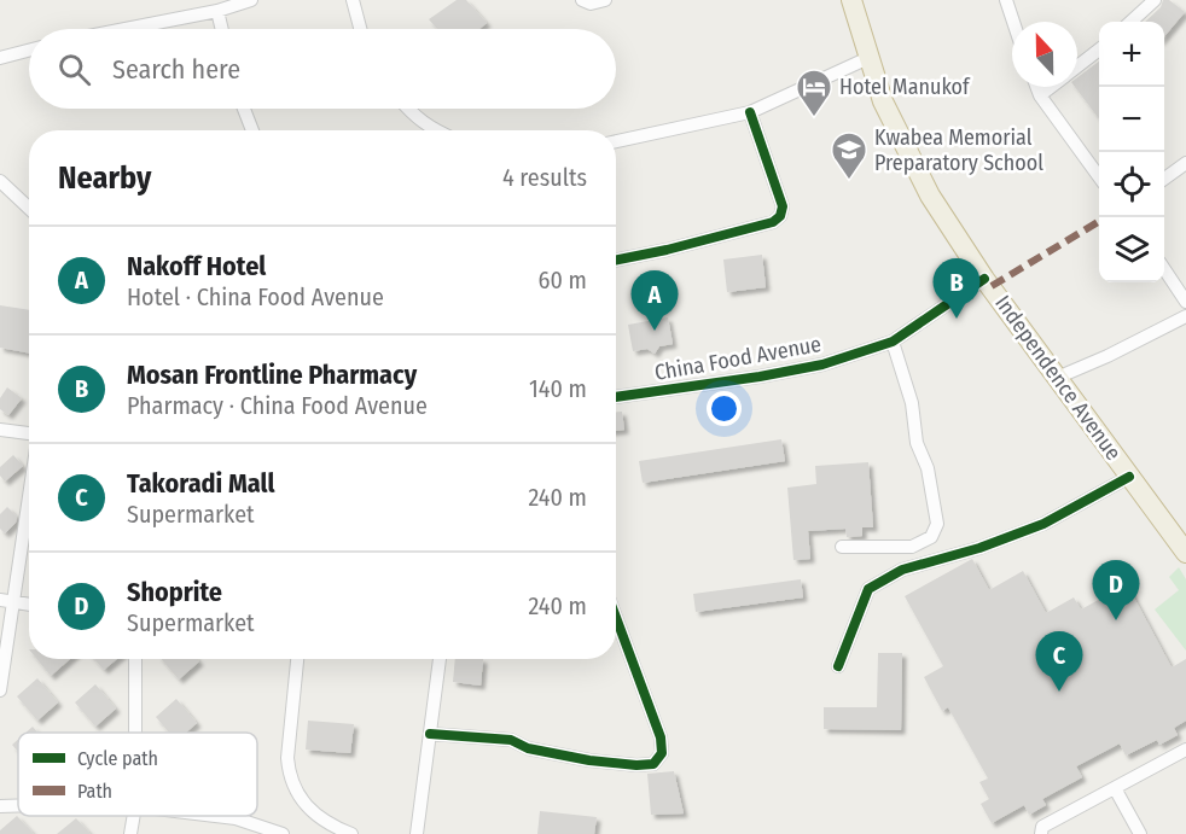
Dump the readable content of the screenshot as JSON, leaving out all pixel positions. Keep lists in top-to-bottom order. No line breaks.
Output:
{"streets":{"highway":["Independence Avenue"],"street":["China Food Avenue"]},"crossings":[["China Food Avenue","Independence Avenue"]],"places":{"hotel":["Hotel Manukof"],"school or university":["Kwabea Memorial Preparatory School"]},"legend":["Cycle path","Path"],"north":"top","page":{"map_buttons":["+","−"],"search":"Search here","heading":["Nearby","4 results"],"list":[{"mark":"A","name":"Nakoff Hotel","note":"Hotel · China Food Avenue","value":"60 m"},{"mark":"B","name":"Mosan Frontline Pharmacy","note":"Pharmacy · China Food Avenue","value":"140 m"},{"mark":"C","name":"Takoradi Mall","note":"Supermarket","value":"240 m"},{"mark":"D","name":"Shoprite","note":"Supermarket","value":"240 m"}],"pins":["B","A","D","C"]}}
